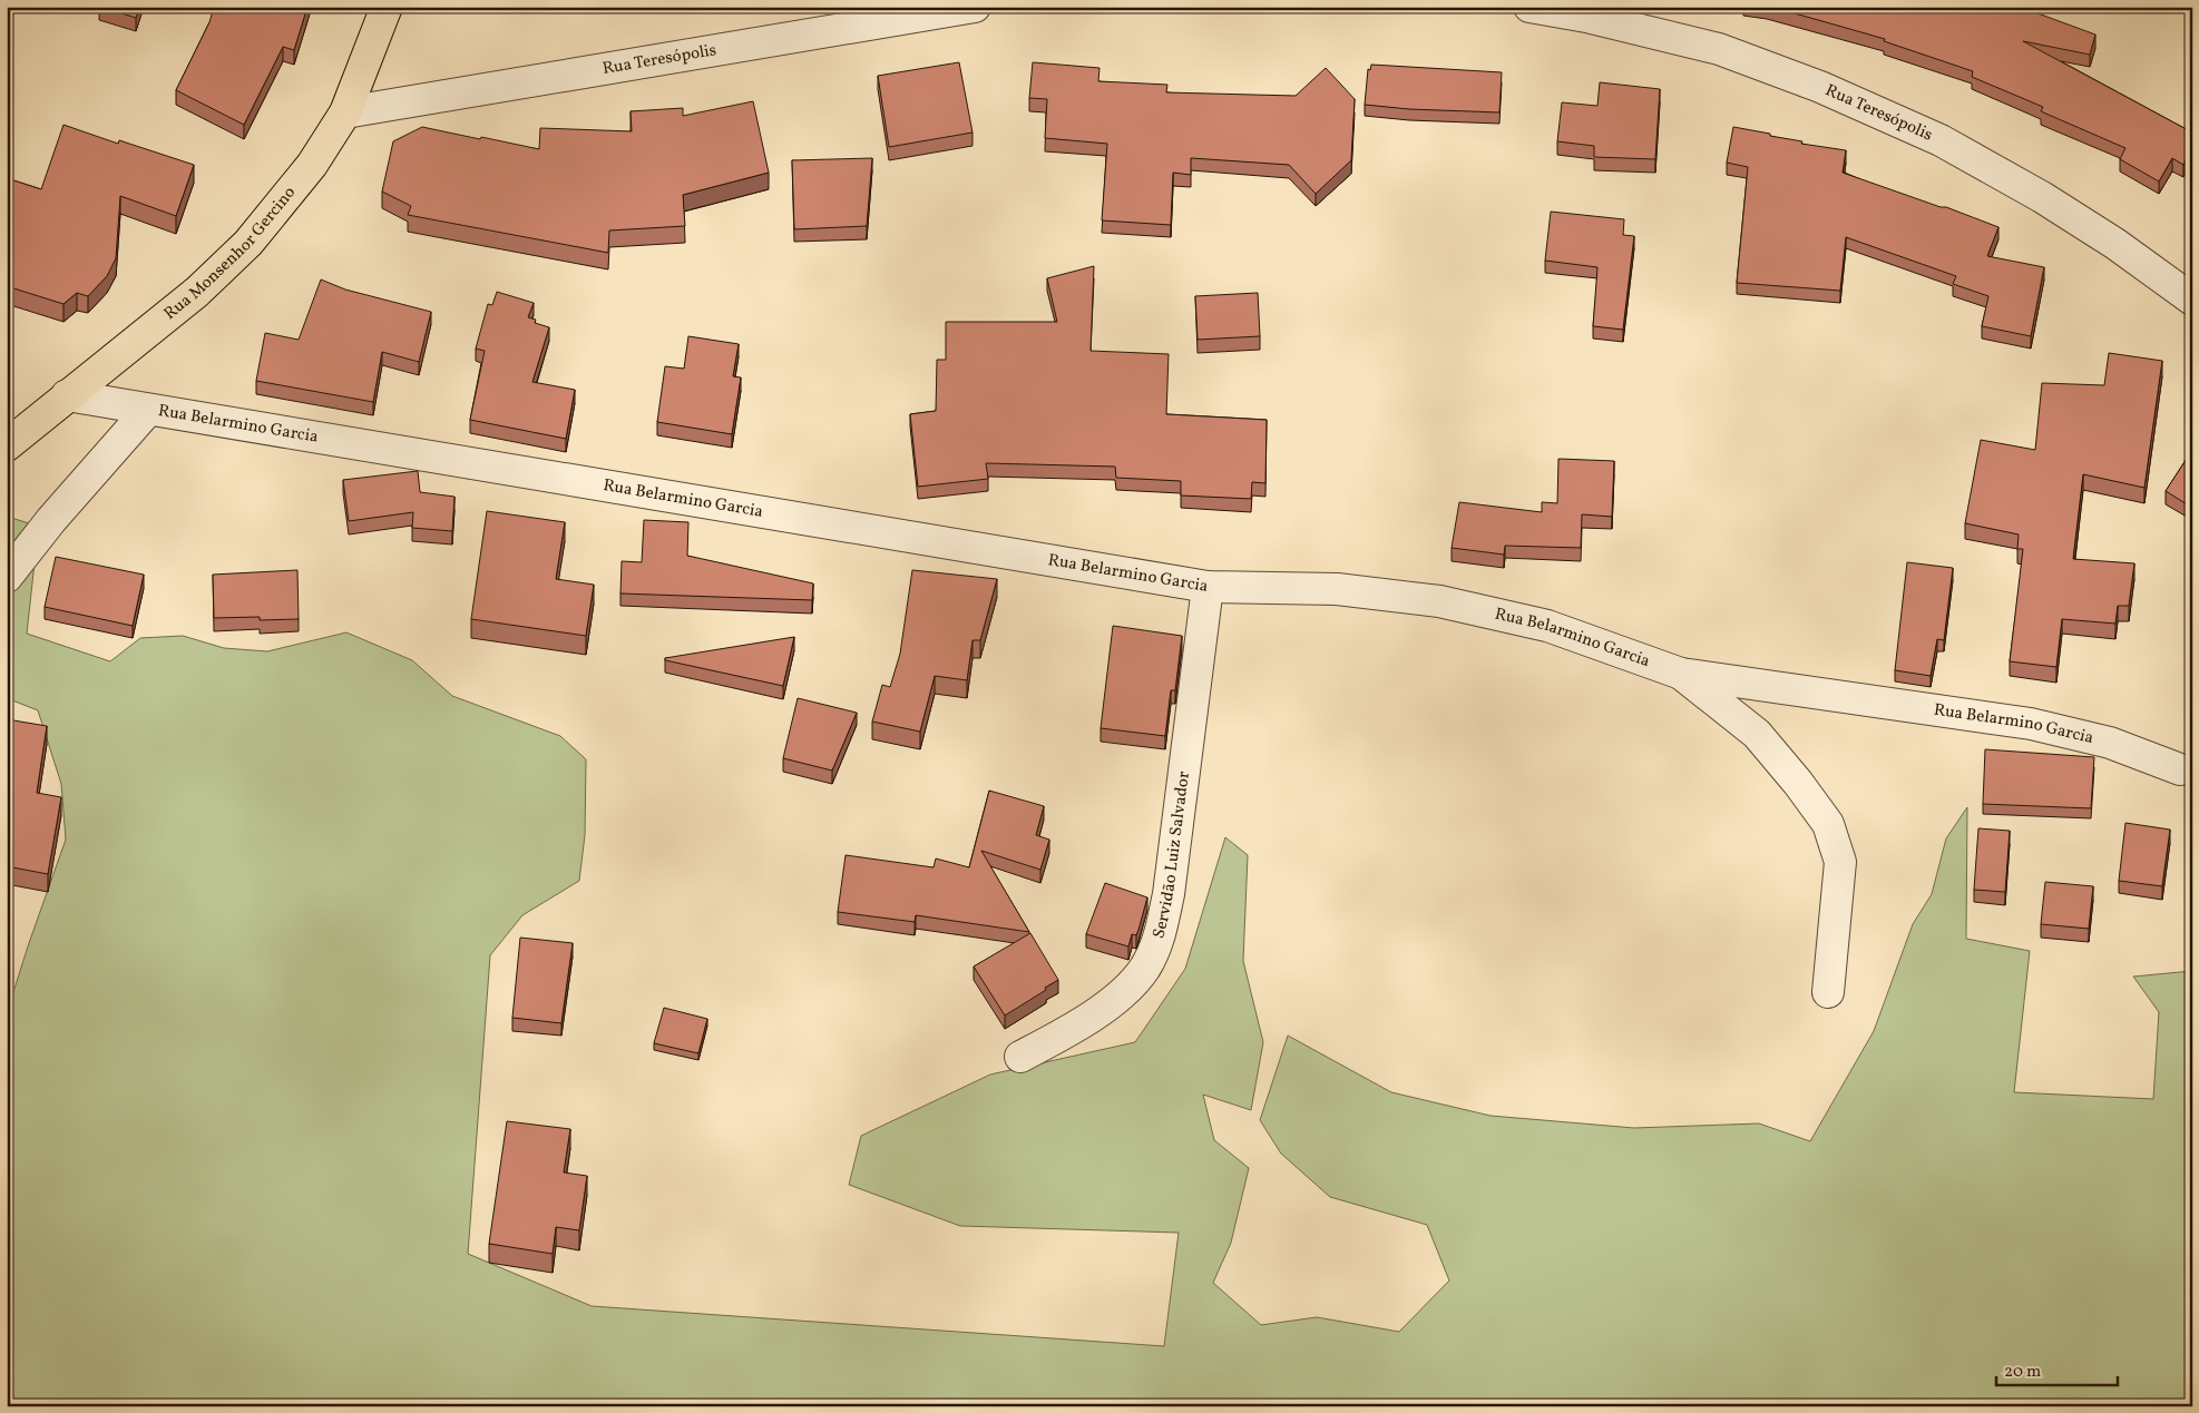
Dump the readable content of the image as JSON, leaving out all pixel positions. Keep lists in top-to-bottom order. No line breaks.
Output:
{"streets":{"main road":["Rua Monsenhor Gercino"],"street":["Rua Teresópolis","Rua Belarmino Garcia","Servidão Luiz Salvador"]},"crossings":[["Rua Teresópolis","Rua Monsenhor Gercino"],["Rua Monsenhor Gercino","Rua Belarmino Garcia"],["Rua Belarmino Garcia","Servidão Luiz Salvador"]],"scale_bar":"20 m"}
